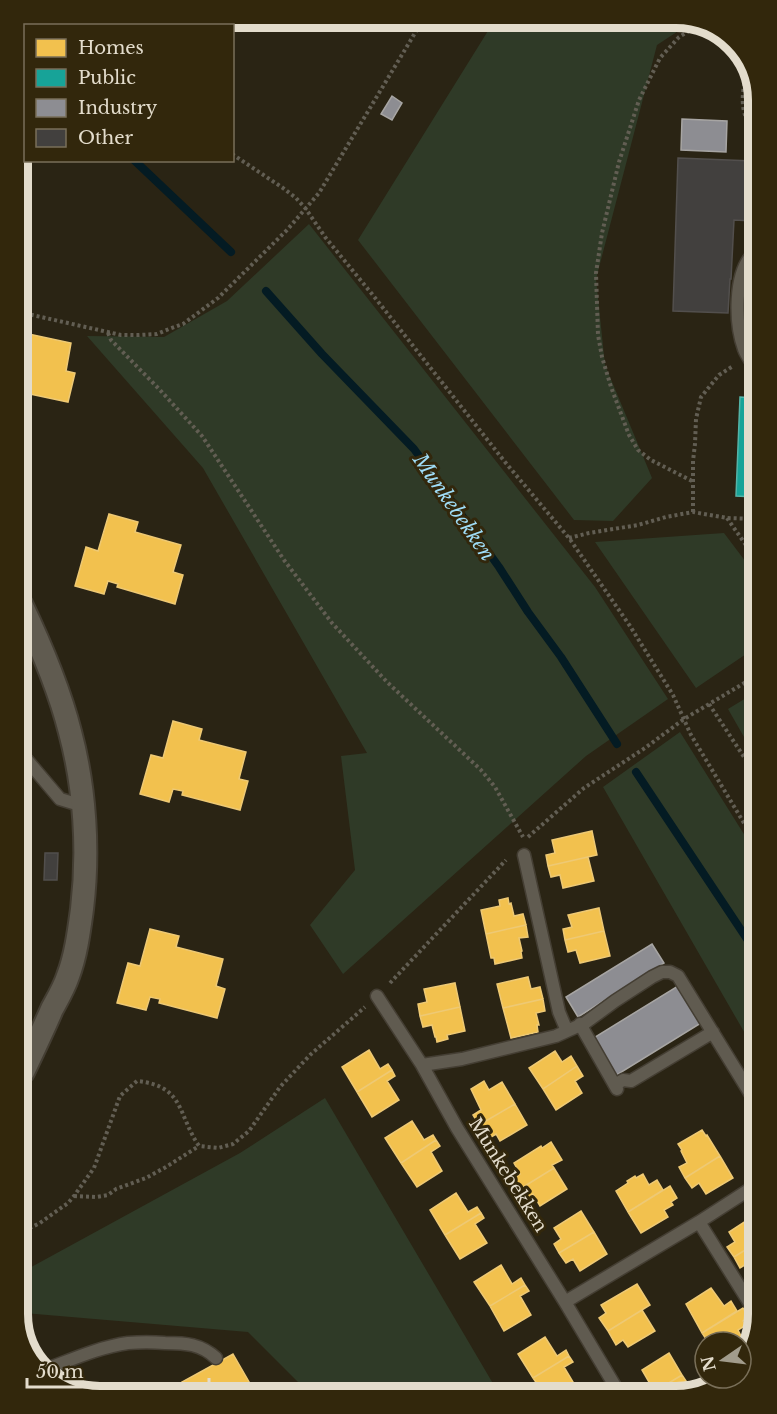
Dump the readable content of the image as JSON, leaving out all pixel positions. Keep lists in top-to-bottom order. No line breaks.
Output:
{"streets":{"lane":["Munkebekken"]},"water":["Munkebekken"],"legend":["Homes","Public","Industry","Other"],"scale_bar":"50 m","north":"left"}
